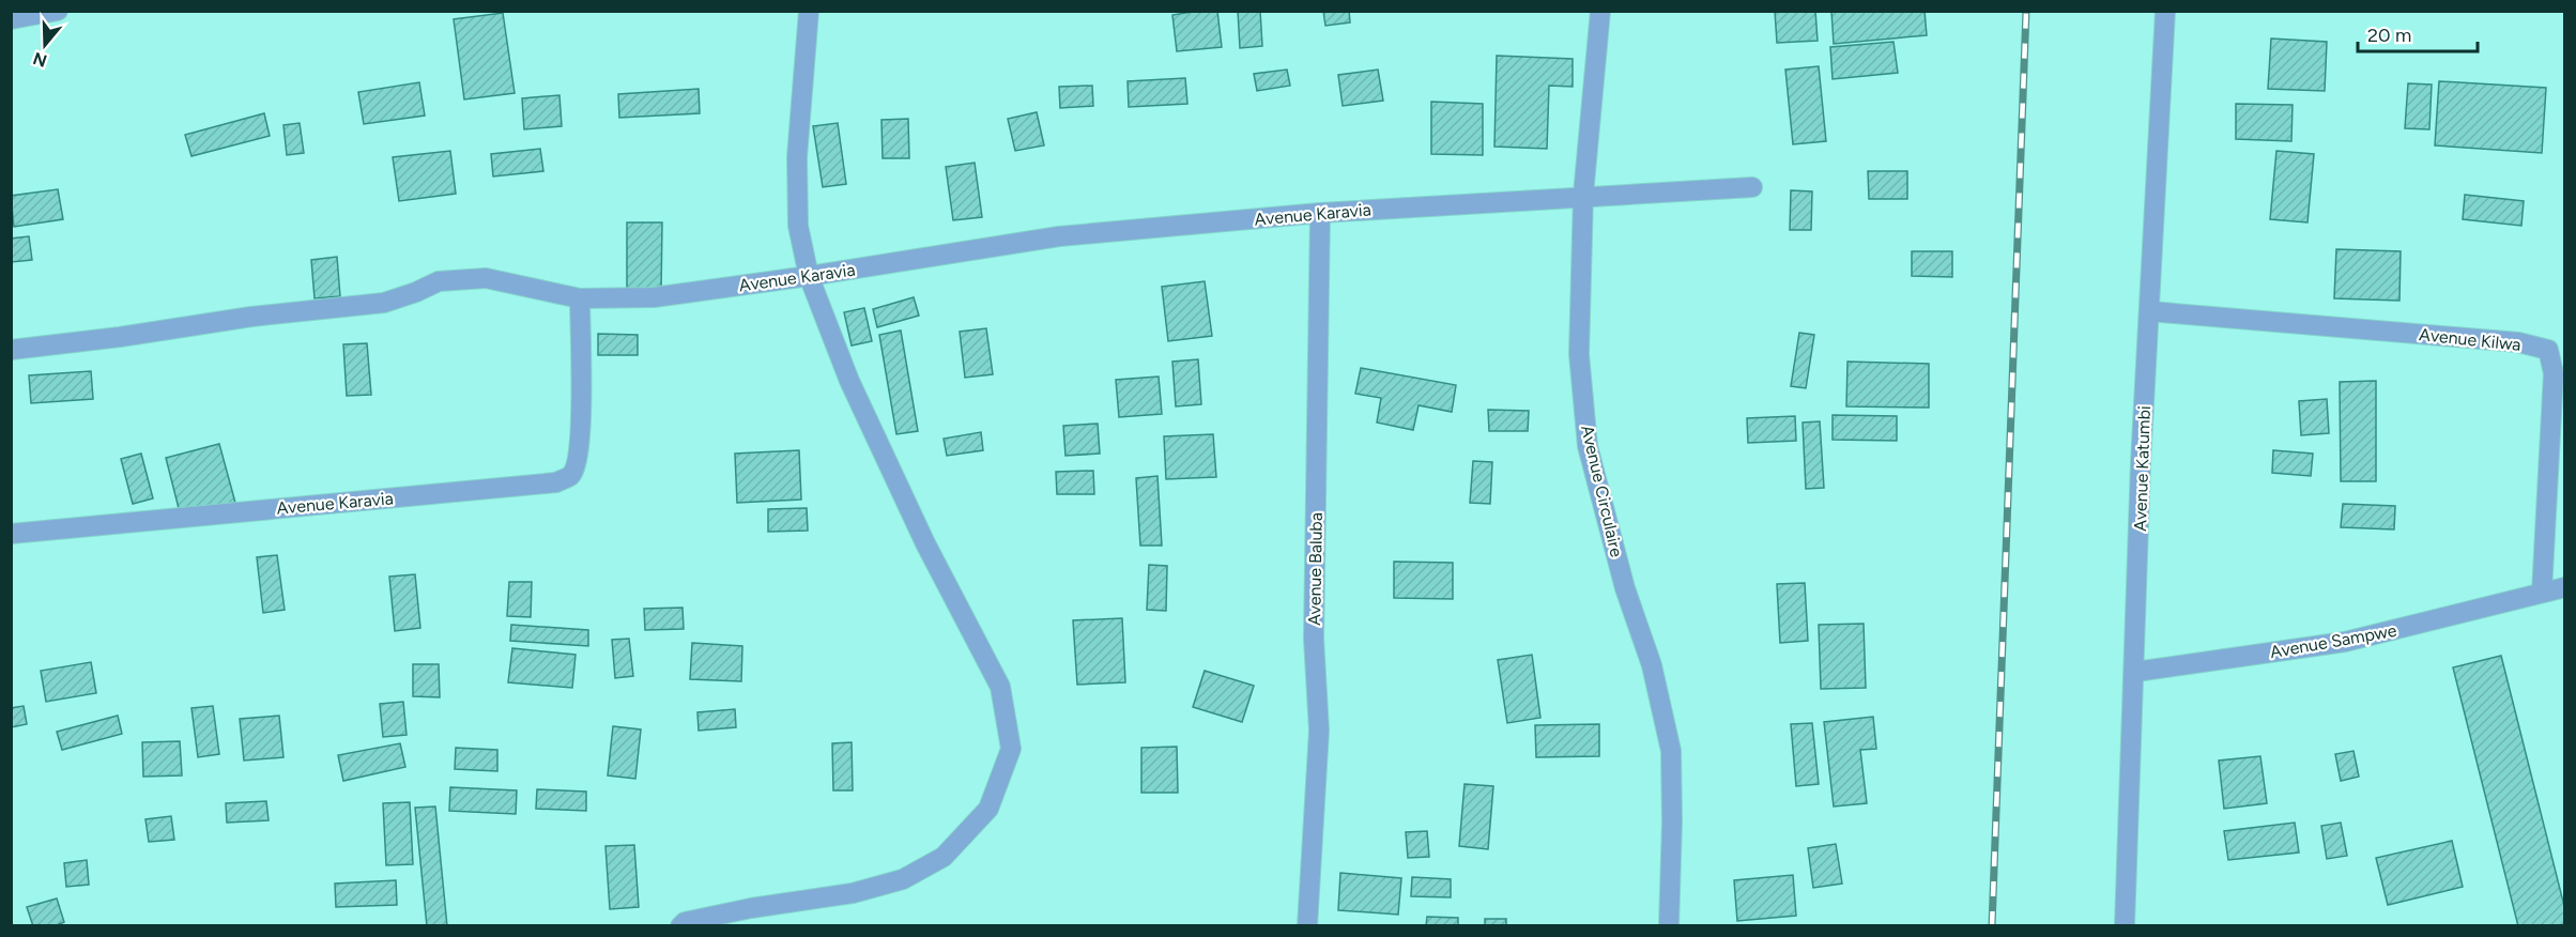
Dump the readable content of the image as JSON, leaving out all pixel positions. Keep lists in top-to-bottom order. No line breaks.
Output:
{"streets":{"street":["Avenue Karavia","Avenue Kilwa","Avenue Katumbi","Avenue Circulaire","Avenue Baluba","Avenue Sampwe"]},"crossings":[["Avenue Karavia","Avenue Circulaire"],["Avenue Karavia","Avenue Baluba"],["Avenue Kilwa","Avenue Katumbi"],["Avenue Kilwa","Avenue Sampwe"],["Avenue Katumbi","Avenue Sampwe"]],"scale_bar":"20 m","north":"bottom"}
